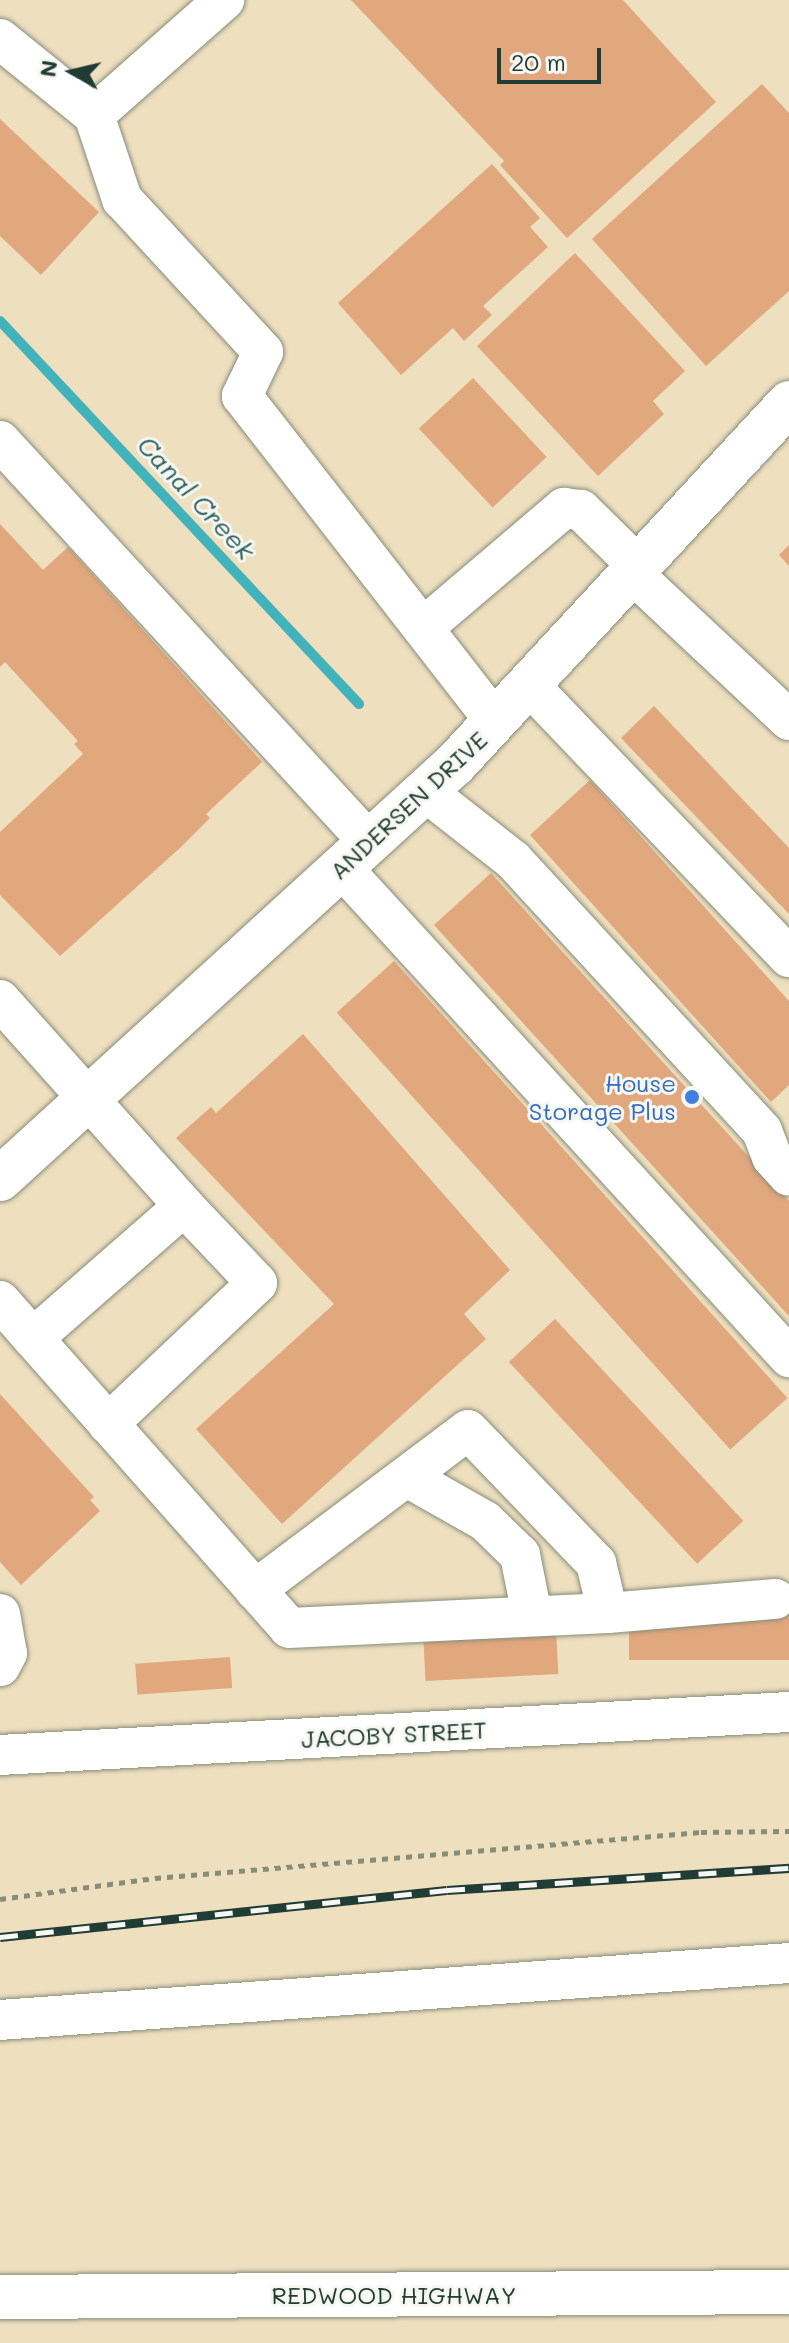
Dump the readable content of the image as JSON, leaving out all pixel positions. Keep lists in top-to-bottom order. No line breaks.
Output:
{"streets":{"main road":["ANDERSEN DRIVE","REDWOOD HIGHWAY"],"street":["JACOBY STREET"]},"water":["Canal Creek"],"places":["House Storage Plus"],"scale_bar":"20 m","north":"left"}
